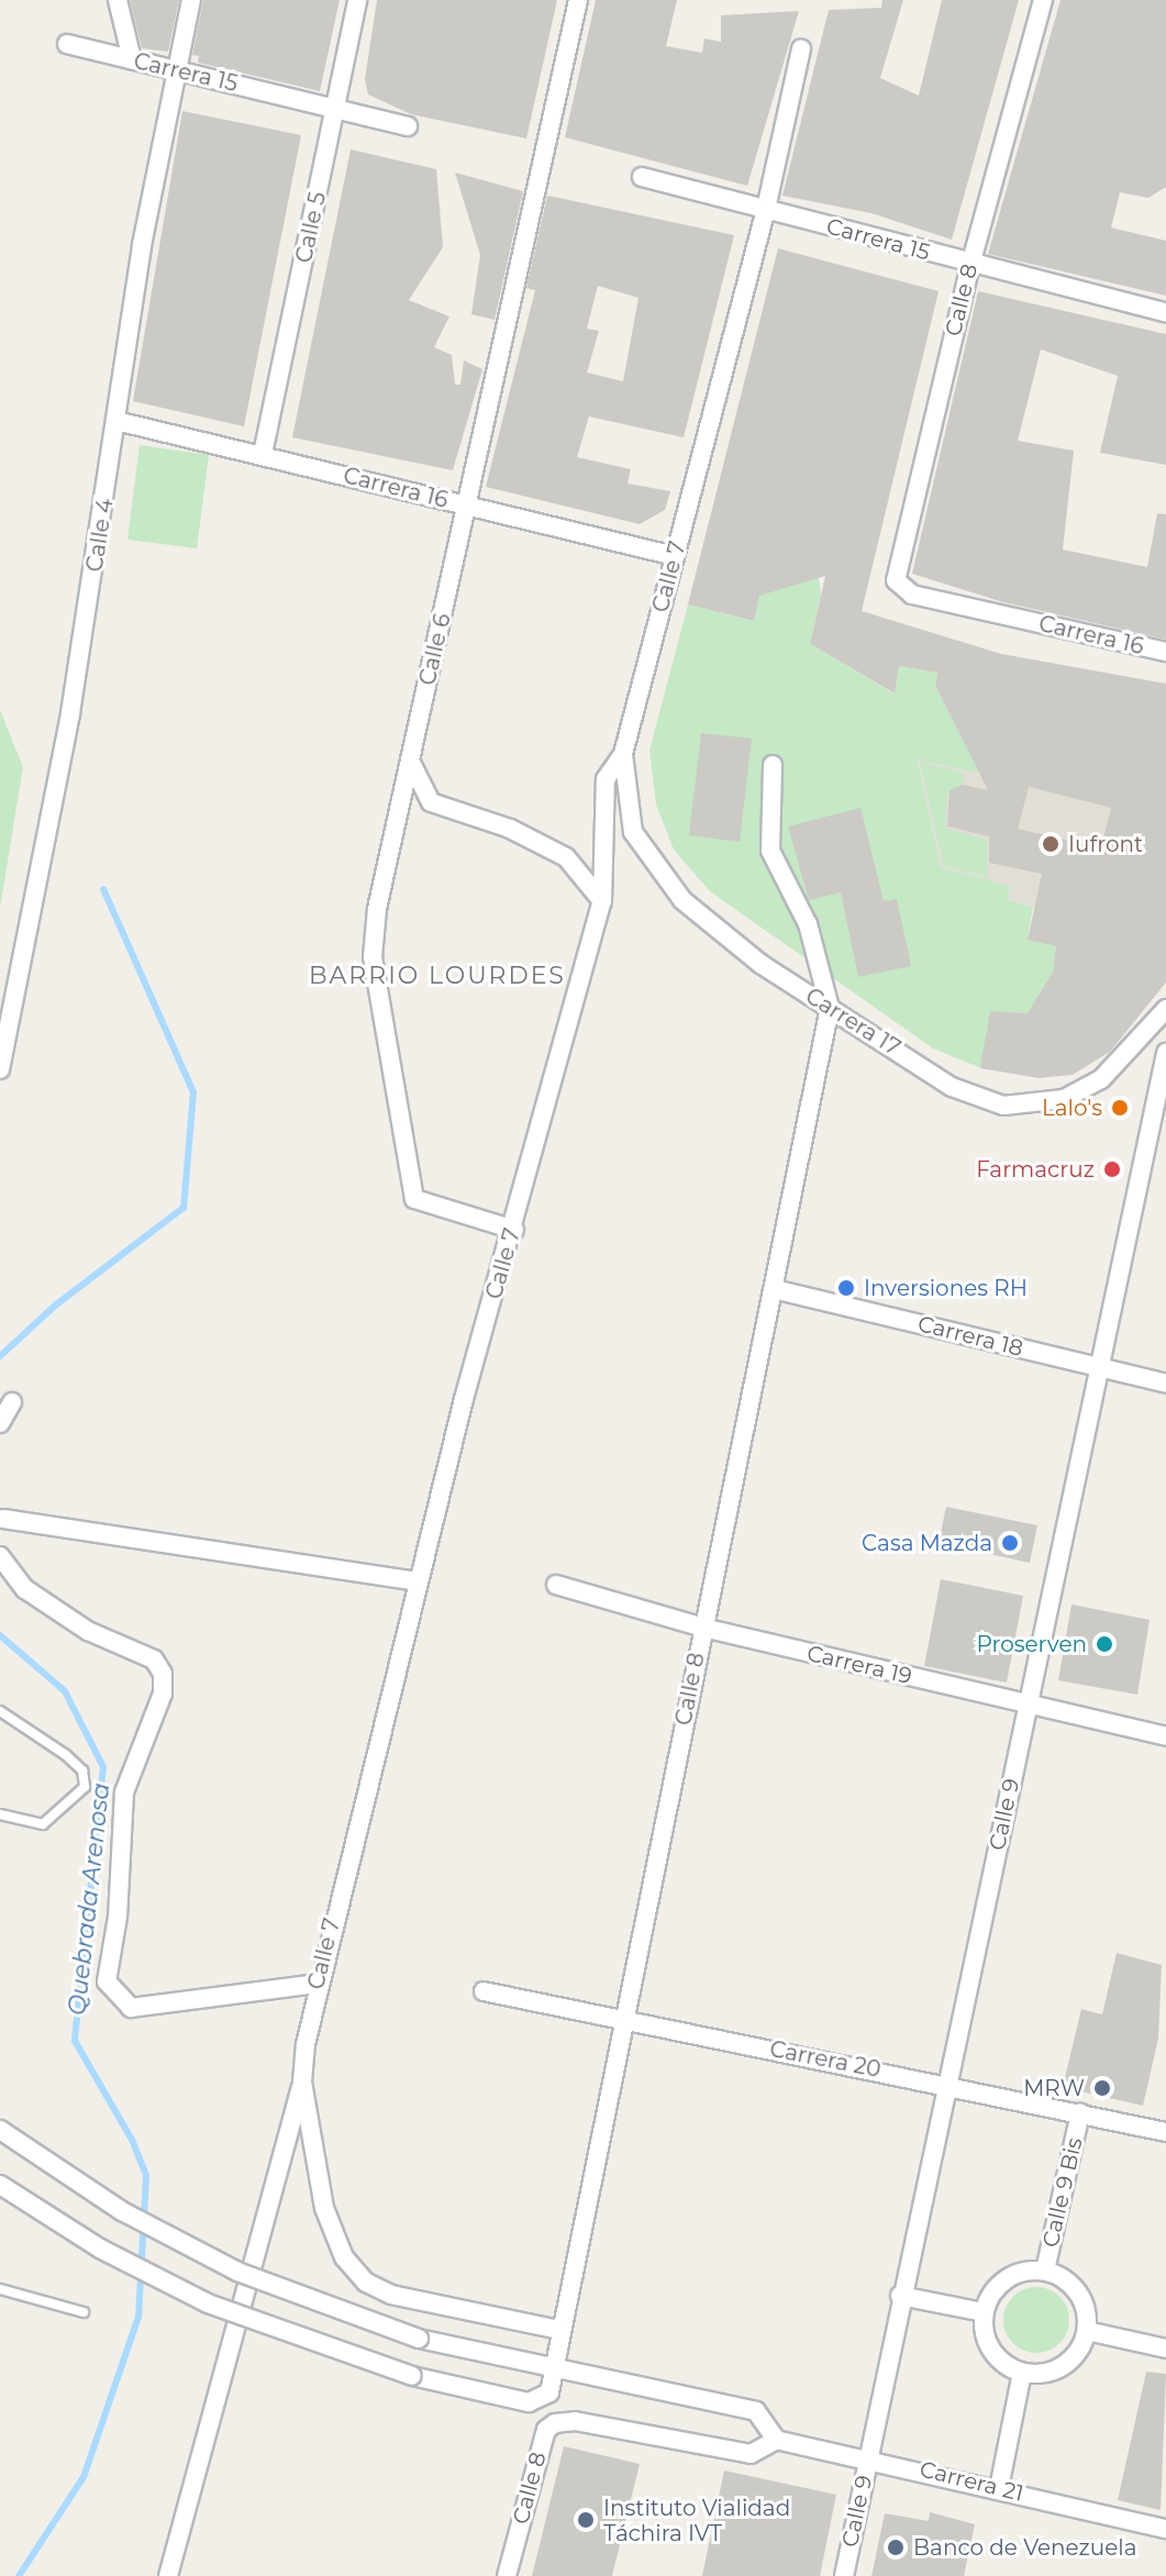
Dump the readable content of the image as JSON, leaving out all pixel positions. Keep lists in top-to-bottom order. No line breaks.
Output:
{"streets":{"street":["Carrera 15","Calle 5","Calle 8","Carrera 16","Calle 4","Calle 7","Calle 6","Carrera 17","Carrera 18","Carrera 19","Calle 9","Carrera 20","Calle 9 Bis","Carrera 21"]},"crossings":[["Carrera 15","Calle 5"],["Carrera 15","Calle 8"],["Carrera 15","Calle 4"],["Carrera 15","Calle 7"],["Calle 5","Carrera 16"],["Calle 8","Carrera 16"],["Calle 8","Calle 7"],["Calle 8","Carrera 17"],["Calle 8","Carrera 18"],["Calle 8","Carrera 19"],["Calle 8","Carrera 20"],["Calle 8","Carrera 21"],["Carrera 16","Calle 4"],["Carrera 16","Calle 7"],["Carrera 16","Calle 6"],["Calle 7","Calle 6"],["Calle 7","Carrera 17"],["Carrera 18","Calle 9"],["Carrera 19","Calle 9"],["Calle 9","Carrera 20"],["Calle 9","Carrera 21"],["Carrera 20","Calle 9 Bis"]],"districts":["BARRIO LOURDES"],"water":["Quebrada Arenosa"],"places":["Iufront","Lalo's","Farmacruz","Inversiones RH","Casa Mazda","Proserven","MRW","Instituto Vialidad Táchira IVT","Banco de Venezuela"]}
